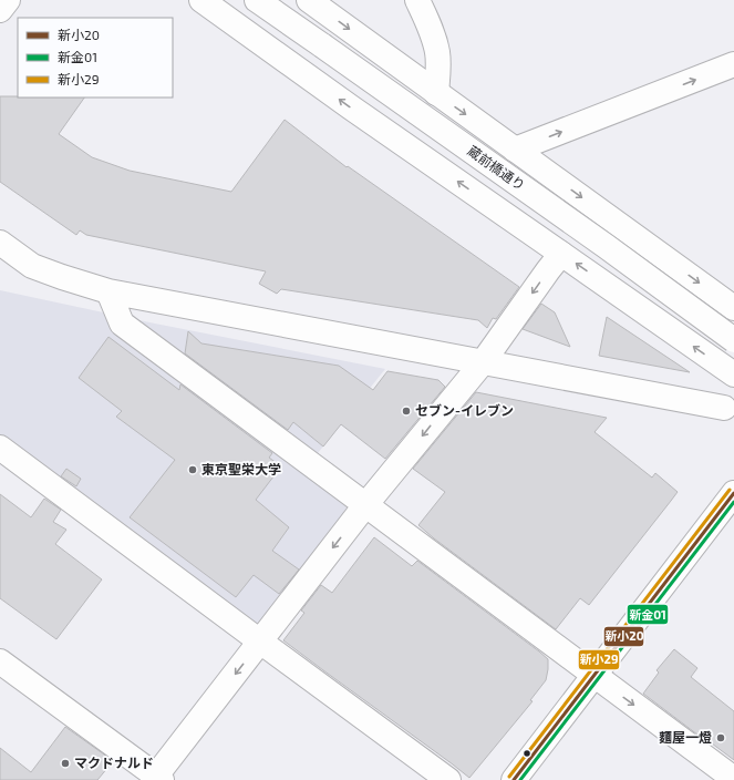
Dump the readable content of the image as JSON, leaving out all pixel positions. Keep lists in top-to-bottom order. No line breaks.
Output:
{"streets":{"street":["蔵前橋通り"]},"places":["セブン-イレブン","東京聖栄大学","麵屋一燈","マクドナルド"],"lines":["transit line 新小29","transit line 新小20","transit line 新金01"],"legend":["新小20","新金01","新小29"]}
